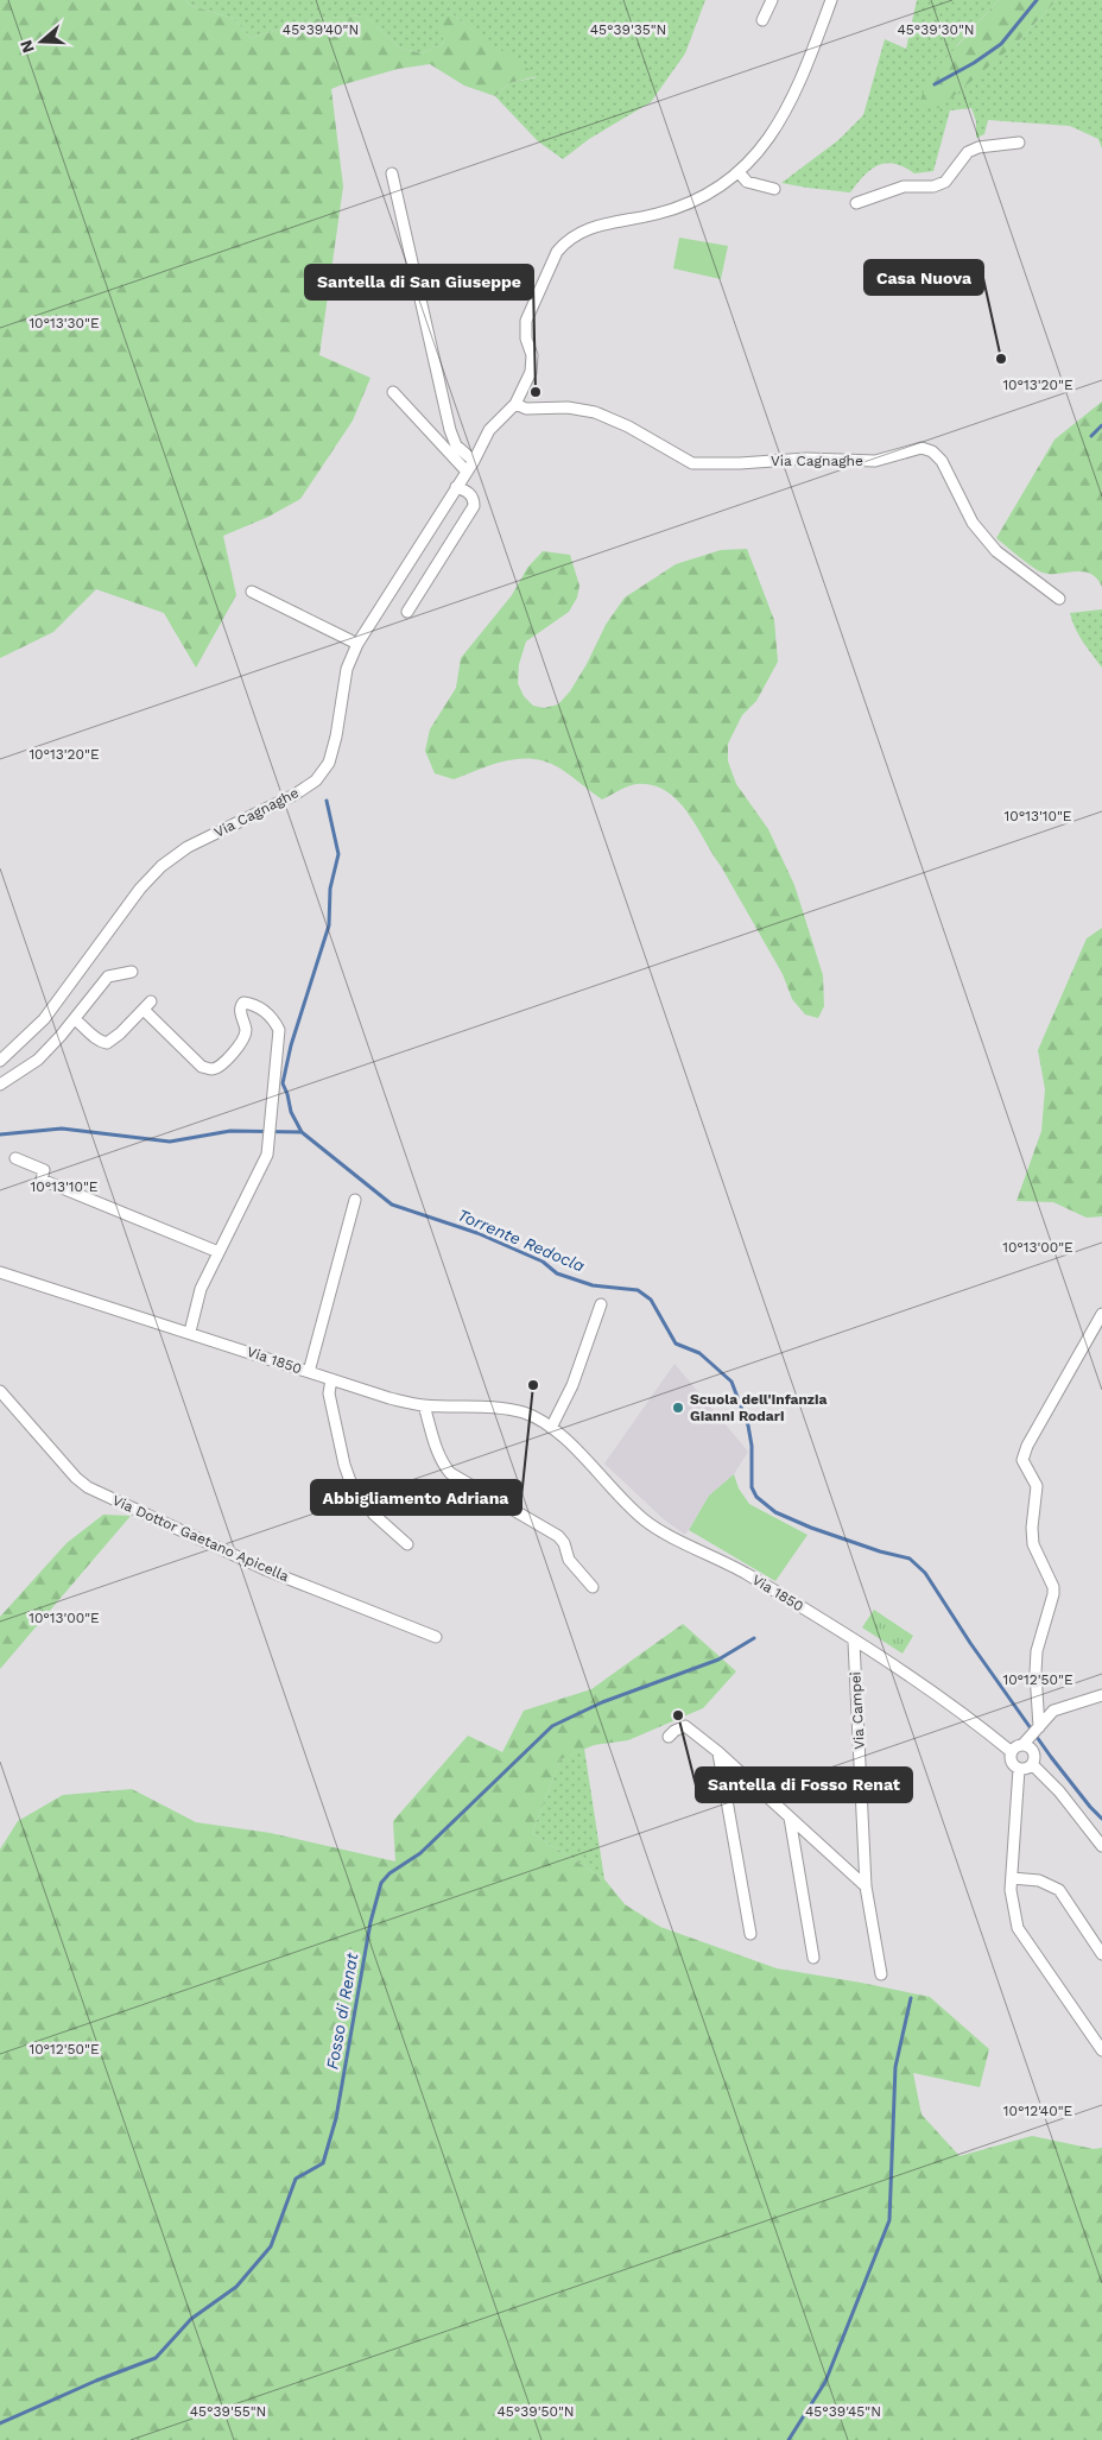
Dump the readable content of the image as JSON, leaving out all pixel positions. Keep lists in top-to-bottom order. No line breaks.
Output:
{"streets":{"street":["Via Cagnaghe","Via 1850","Via Dottor Gaetano Apicella","Via Campei"]},"crossings":[["Via 1850","Via Campei"]],"water":["Torrente Redocla","Fosso di Renat"],"places":["Casa Nuova","Santella di San Giuseppe","Abbigliamento Adriana","Scuola dell'Infanzia Gianni Rodari","Santella di Fosso Renat"],"north":"left","coordinates":["45°39'40\"N","45°39'30\"N","45°39'35\"N","10°13'30\"E","10°13'20\"E","10°13'10\"E","10°13'00\"E","10°12'50\"E","10°12'40\"E","45°39'55\"N","45°39'50\"N","45°39'45\"N"]}
